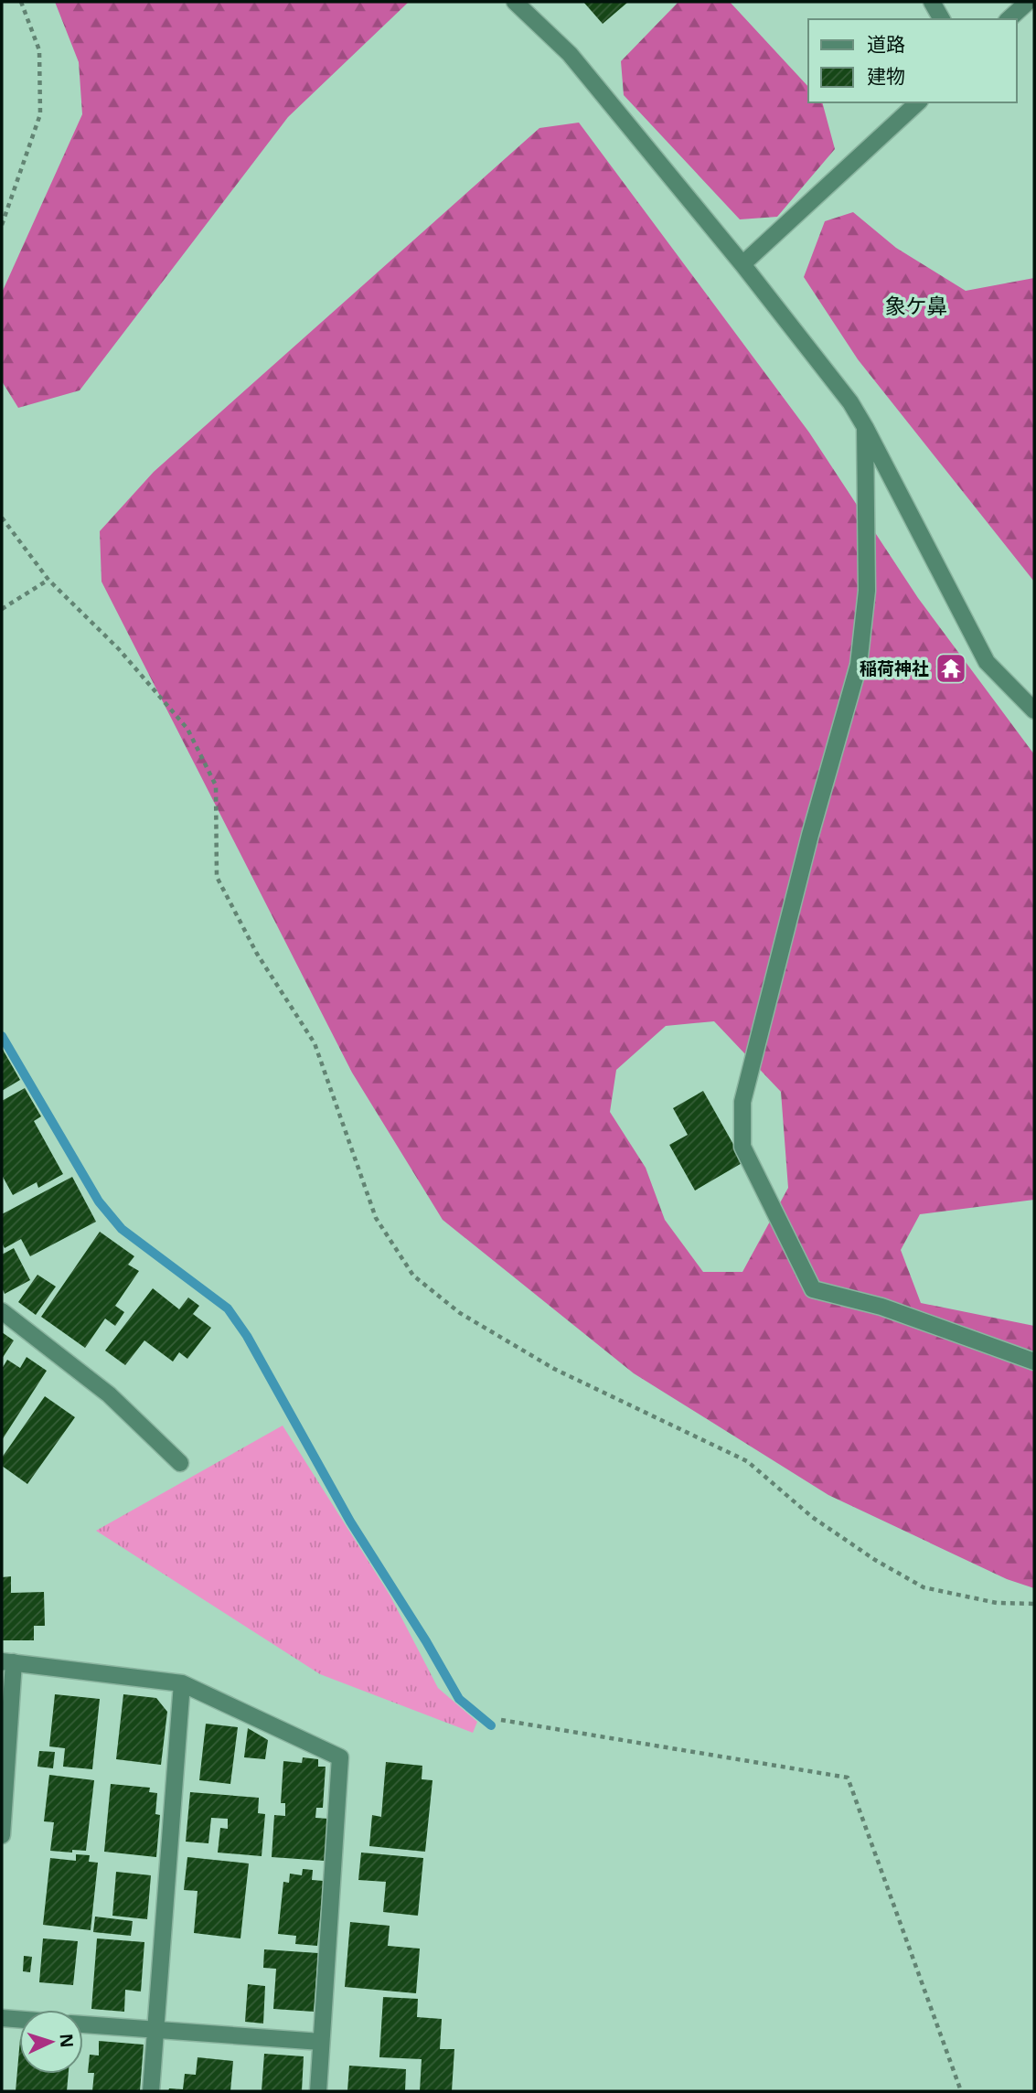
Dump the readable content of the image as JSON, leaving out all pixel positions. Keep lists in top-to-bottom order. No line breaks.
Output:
{"districts":["象ケ鼻"],"places":{"temple":["稲荷神社"]},"legend":["道路","建物"],"north":"right"}
